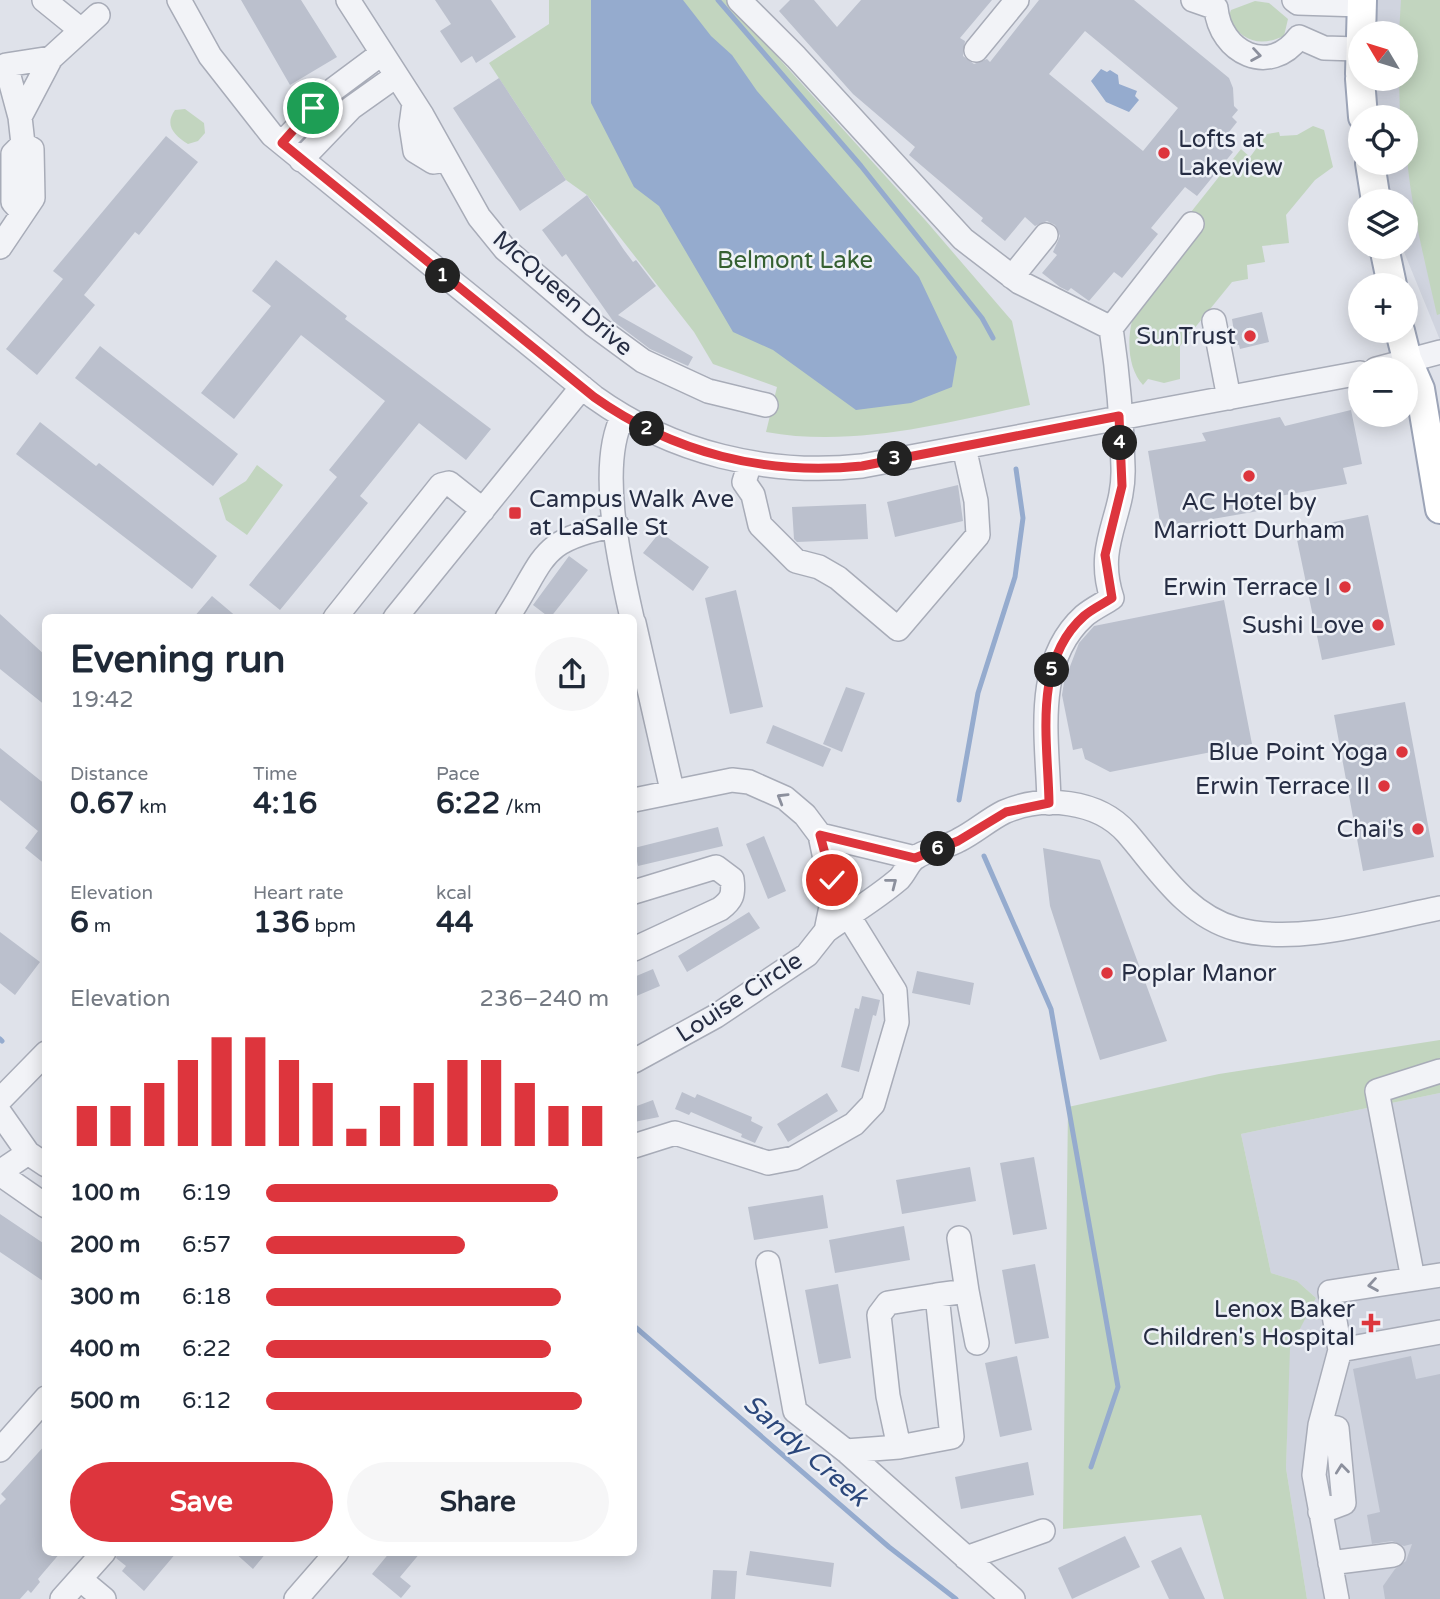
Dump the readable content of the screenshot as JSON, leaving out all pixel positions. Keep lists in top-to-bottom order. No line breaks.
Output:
{"streets":{"street":["McQueen Drive","Louise Circle"]},"water":["Sandy Creek"],"parks":["Belmont Lake"],"places":{"other":["Lofts at Lakeview","SunTrust","AC Hotel by Marriott Durham","Erwin Terrace I","Sushi Love","Blue Point Yoga","Erwin Terrace II","Chai's","Poplar Manor"],"transit":["Campus Walk Ave at LaSalle St"],"health":["Lenox Baker Children's Hospital"]},"north":"top left","page":{"map_buttons":["+","−"],"pins":["1","2","4","3","5","6"],"heading":["Evening run","19:42"],"stats":[["Distance","0.67 km"],["Time","4:16"],["Pace","6:22 /km"],["Elevation","6 m"],["Heart rate","136 bpm"],["kcal","44"]],"chart":["Elevation","236–240 m"],"list":[{"name":"100 m","note":"6:19"},{"name":"200 m","note":"6:57"},{"name":"300 m","note":"6:18"},{"name":"400 m","note":"6:22"},{"name":"500 m","note":"6:12"}],"buttons":["Save","Share"]}}
